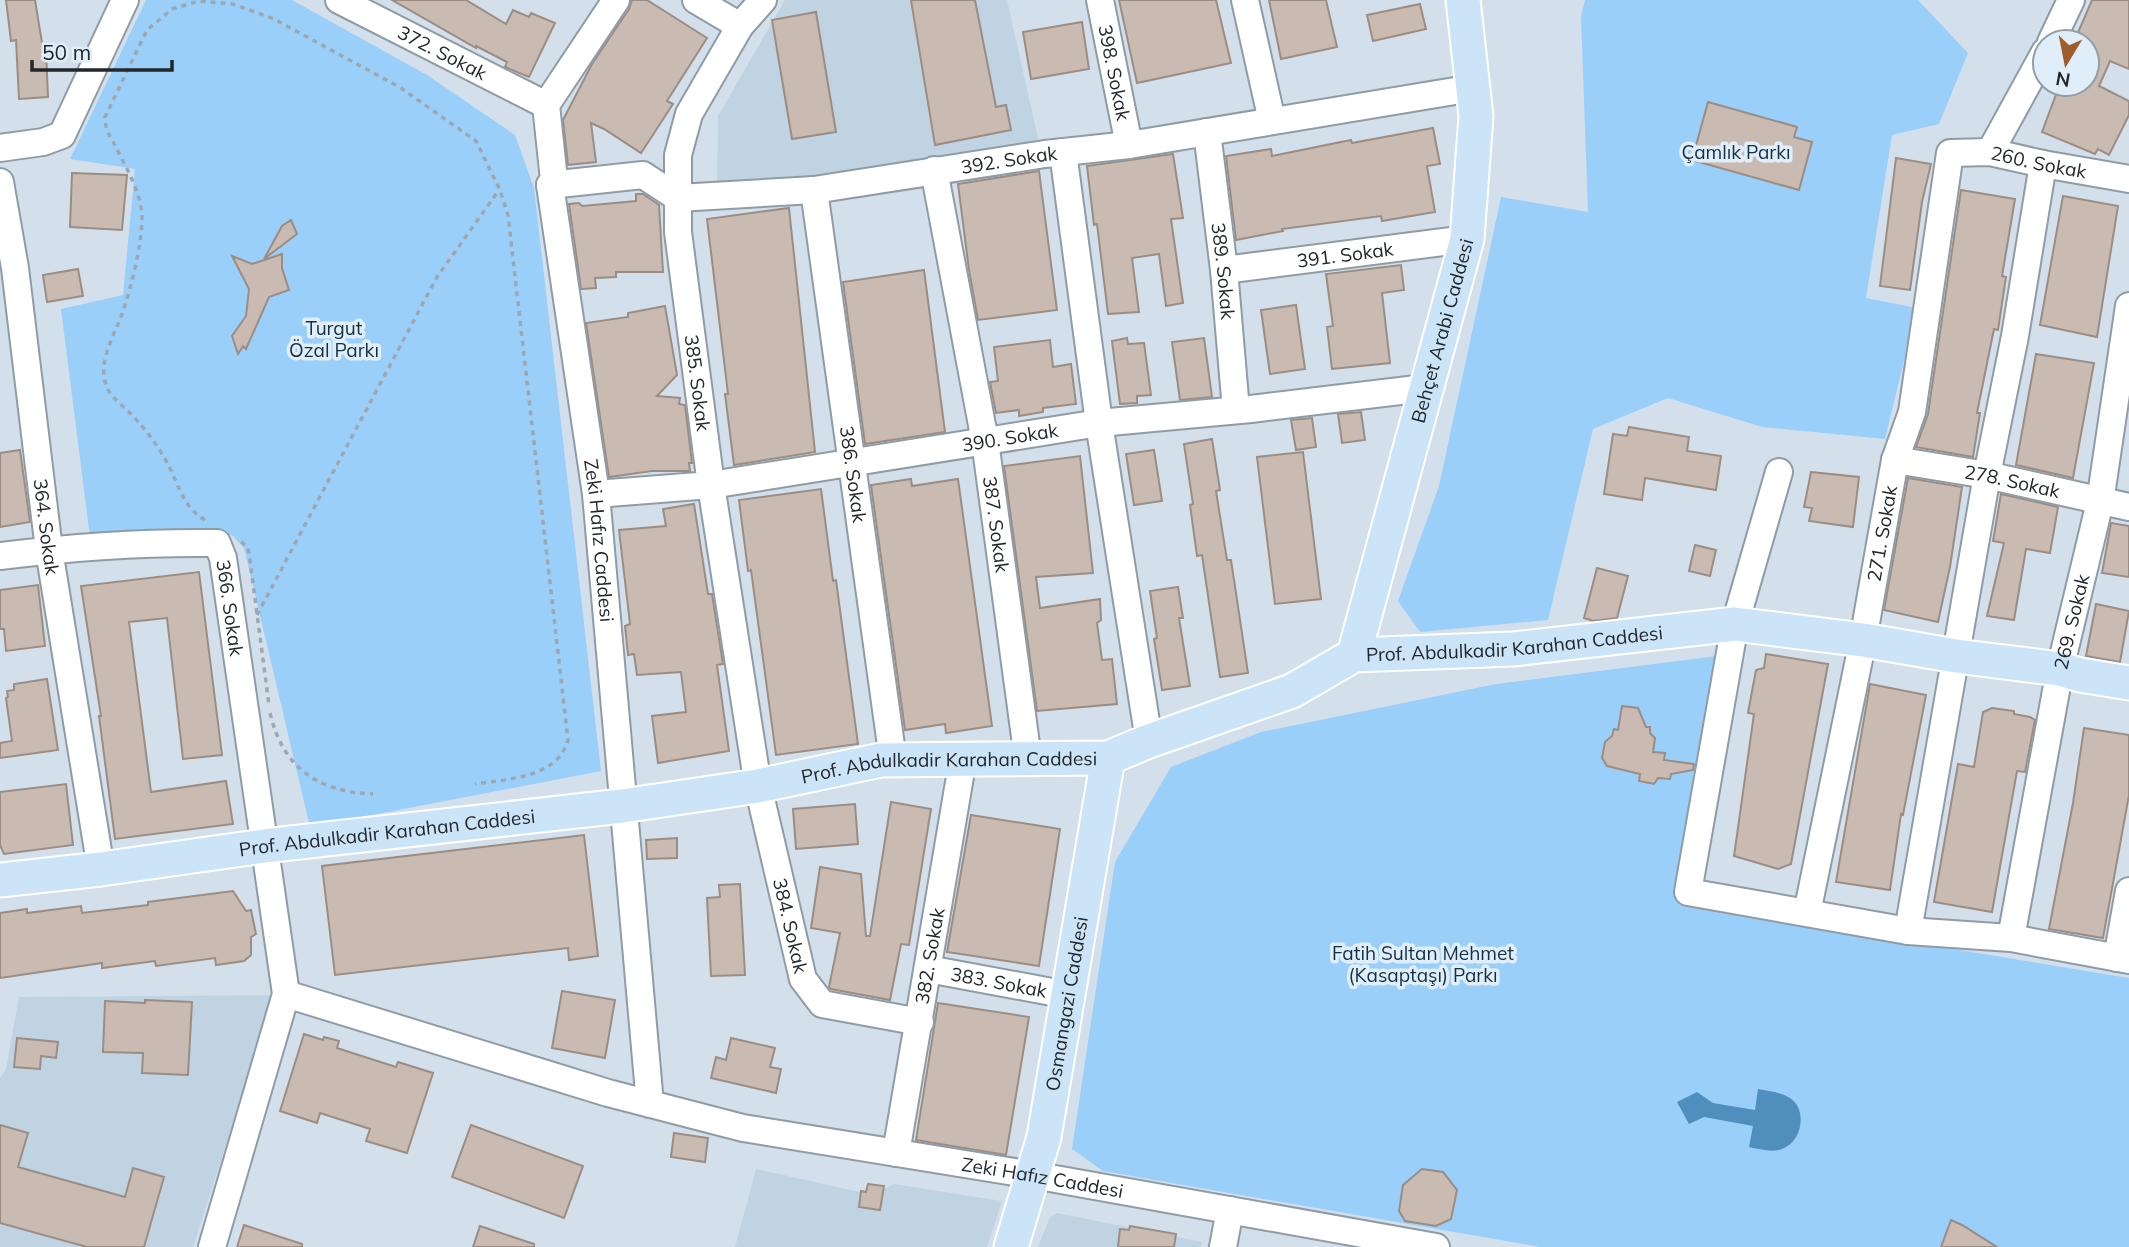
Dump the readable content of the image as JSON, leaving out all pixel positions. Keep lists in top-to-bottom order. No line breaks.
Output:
{"streets":{"main road":["Behçet Arabi Caddesi","Prof. Abdulkadir Karahan Caddesi","Osmangazi Caddesi"],"street":["372. Sokak","398. Sokak","392. Sokak","260. Sokak","391. Sokak","389. Sokak","385. Sokak","390. Sokak","386. Sokak","278. Sokak","364. Sokak","387. Sokak","271. Sokak","Zeki Hafız Caddesi","366. Sokak","269. Sokak","384. Sokak","382. Sokak","383. Sokak"]},"crossings":[["372. Sokak","Zeki Hafız Caddesi"],["398. Sokak","392. Sokak"],["392. Sokak","389. Sokak"],["392. Sokak","Behçet Arabi Caddesi"],["392. Sokak","385. Sokak"],["392. Sokak","386. Sokak"],["392. Sokak","387. Sokak"],["260. Sokak","271. Sokak"],["391. Sokak","389. Sokak"],["391. Sokak","Behçet Arabi Caddesi"],["389. Sokak","390. Sokak"],["Behçet Arabi Caddesi","390. Sokak"],["Behçet Arabi Caddesi","Prof. Abdulkadir Karahan Caddesi"],["385. Sokak","390. Sokak"],["385. Sokak","Prof. Abdulkadir Karahan Caddesi"],["385. Sokak","384. Sokak"],["390. Sokak","386. Sokak"],["390. Sokak","387. Sokak"],["390. Sokak","Zeki Hafız Caddesi"],["386. Sokak","Prof. Abdulkadir Karahan Caddesi"],["278. Sokak","271. Sokak"],["278. Sokak","269. Sokak"],["364. Sokak","366. Sokak"],["364. Sokak","Prof. Abdulkadir Karahan Caddesi"],["387. Sokak","Prof. Abdulkadir Karahan Caddesi"],["271. Sokak","Prof. Abdulkadir Karahan Caddesi"],["Zeki Hafız Caddesi","366. Sokak"],["Zeki Hafız Caddesi","Prof. Abdulkadir Karahan Caddesi"],["Zeki Hafız Caddesi","382. Sokak"],["Zeki Hafız Caddesi","Osmangazi Caddesi"],["366. Sokak","Prof. Abdulkadir Karahan Caddesi"],["269. Sokak","Prof. Abdulkadir Karahan Caddesi"],["Prof. Abdulkadir Karahan Caddesi","384. Sokak"],["Prof. Abdulkadir Karahan Caddesi","382. Sokak"],["Prof. Abdulkadir Karahan Caddesi","Osmangazi Caddesi"],["384. Sokak","382. Sokak"],["382. Sokak","383. Sokak"],["383. Sokak","Osmangazi Caddesi"]],"parks":["Çamlık Parkı","Turgut Özal Parkı","Fatih Sultan Mehmet (Kasaptaşı) Parkı"],"scale_bar":"50 m","north":"bottom"}
